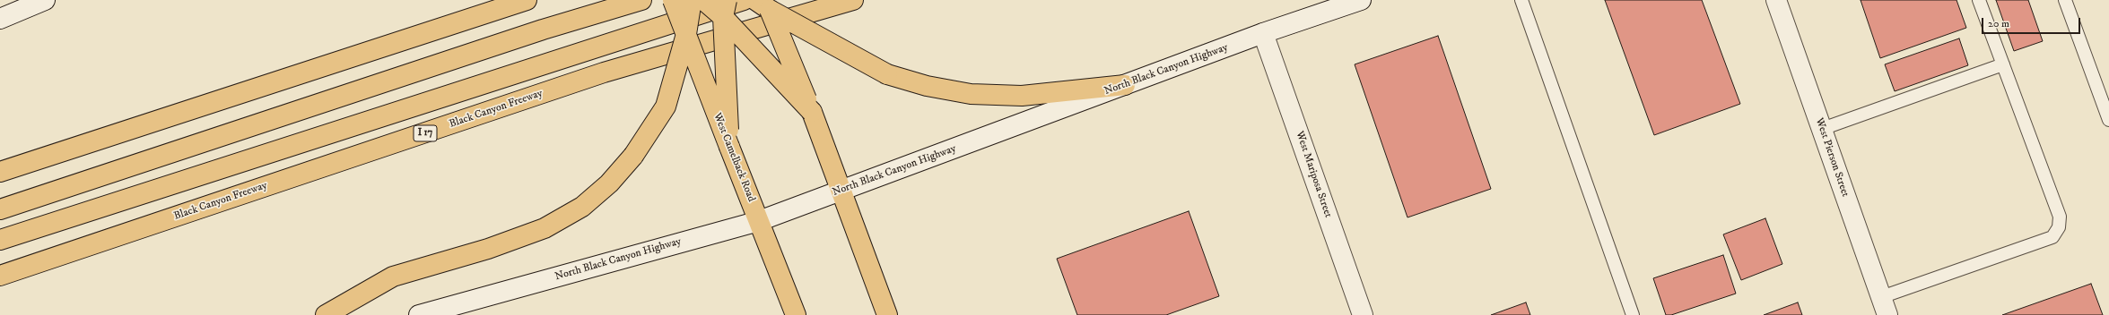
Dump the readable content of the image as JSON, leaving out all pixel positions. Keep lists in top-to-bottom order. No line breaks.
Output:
{"streets":{"main road":["North Black Canyon Highway","Black Canyon Freeway","I 17","West Camelback Road","West Pierson Street","West Mariposa Street"]},"crossings":[["North Black Canyon Highway","West Camelback Road"],["North Black Canyon Highway","West Mariposa Street"]],"scale_bar":"20 m"}
